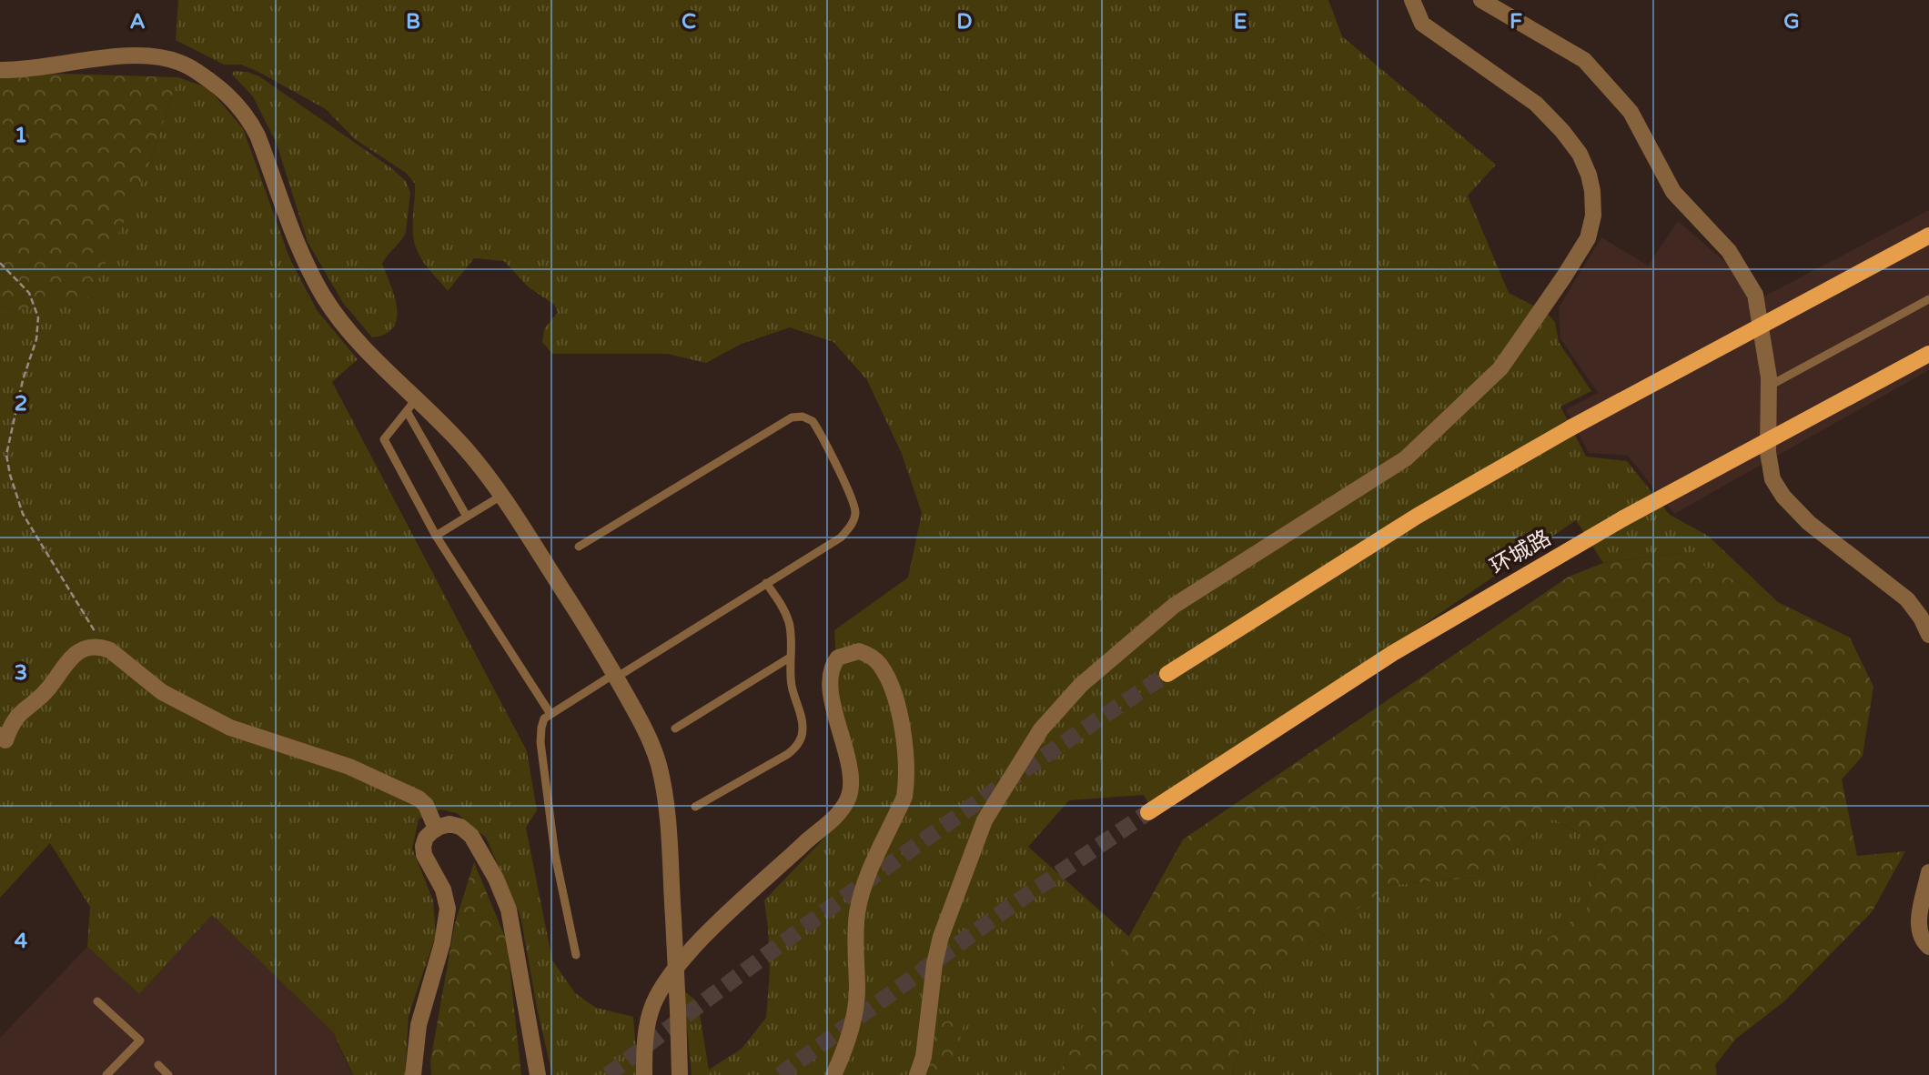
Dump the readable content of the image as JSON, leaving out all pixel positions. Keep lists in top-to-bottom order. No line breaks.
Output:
{"streets":{"main road":["环城路"]},"grid":{"columns":["A","B","C","D","E","F","G"],"rows":["1","2","3","4"]}}
